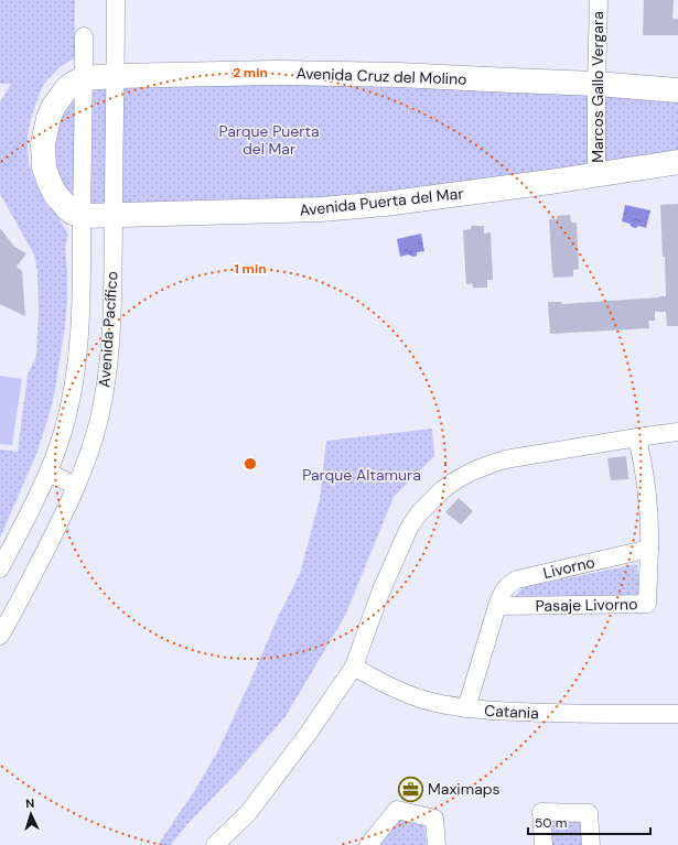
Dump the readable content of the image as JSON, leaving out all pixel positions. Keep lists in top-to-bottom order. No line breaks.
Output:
{"streets":{"street":["Avenida Cruz del Molino","Marcos Gallo Vergara","Avenida Puerta del Mar","Avenida Pacífico","Livorno","Pasaje Livorno","Catania"]},"crossings":[["Avenida Cruz del Molino","Marcos Gallo Vergara"],["Avenida Cruz del Molino","Avenida Pacífico"],["Marcos Gallo Vergara","Avenida Puerta del Mar"],["Avenida Puerta del Mar","Avenida Pacífico"],["Livorno","Pasaje Livorno"],["Livorno","Catania"]],"parks":["Parque Puerta del Mar","Parque Altamura"],"places":{"office":["Maximaps"]},"scale_bar":"50 m","north":"top","rings":["2 min","1 min"]}
